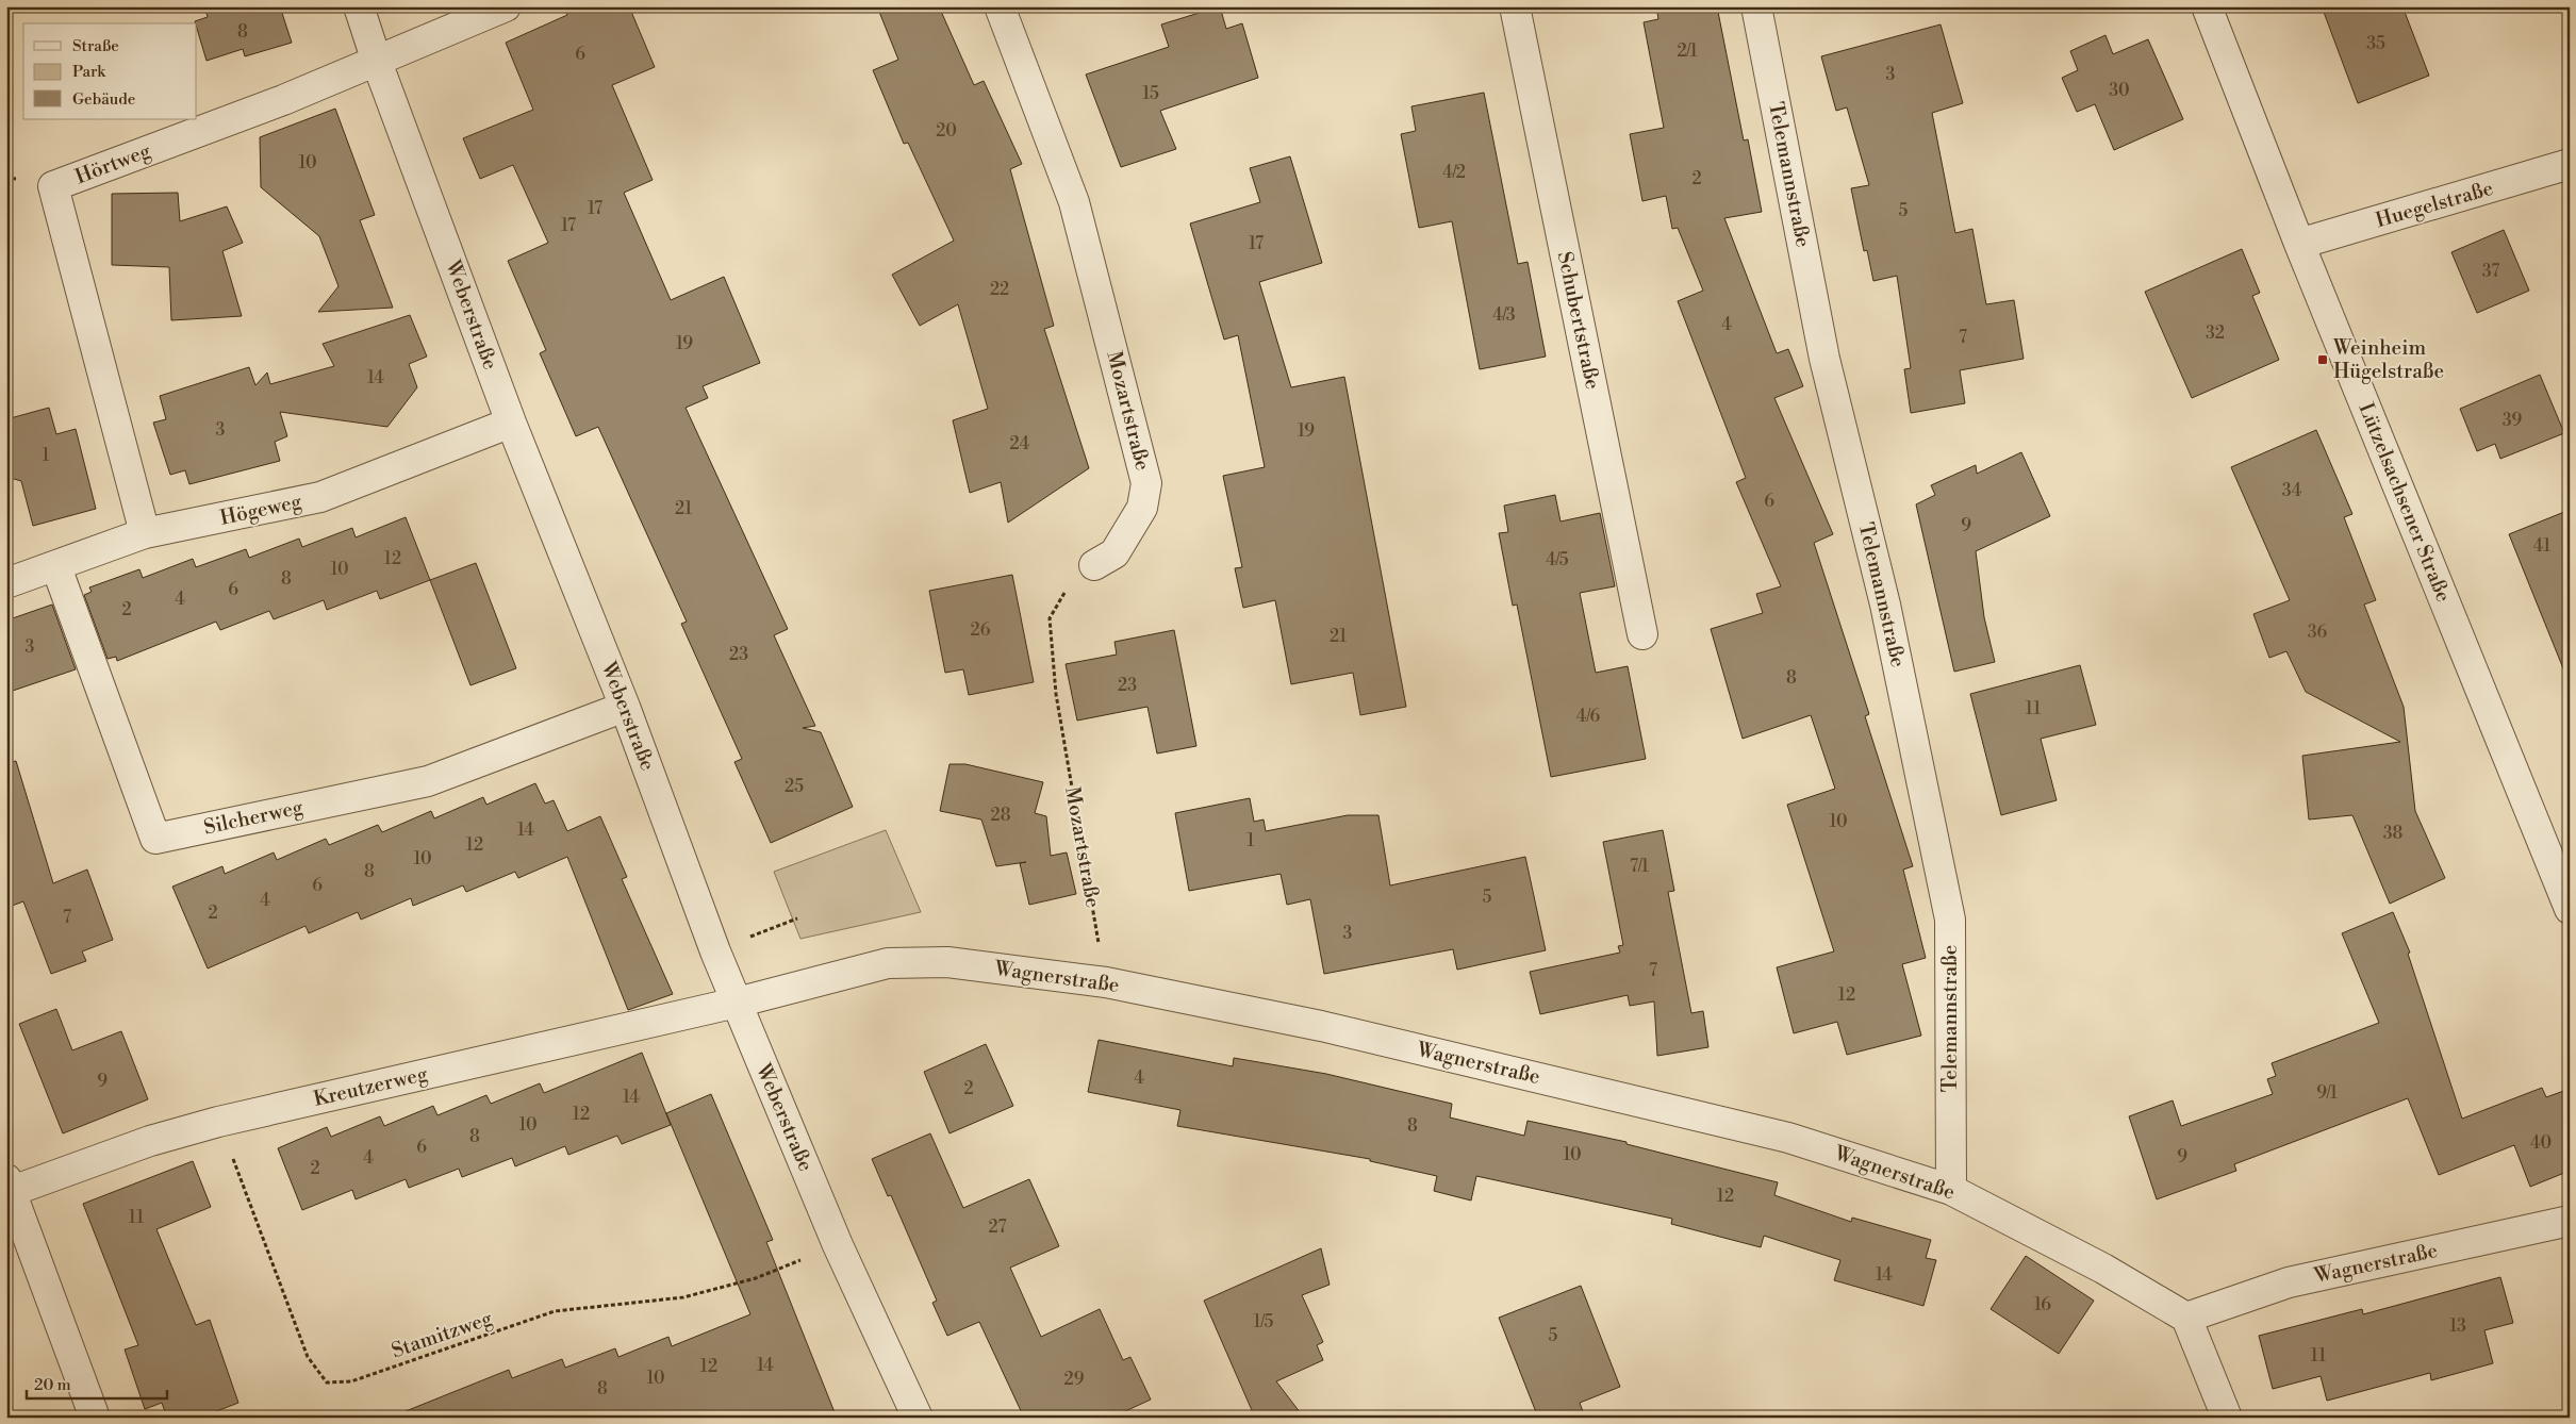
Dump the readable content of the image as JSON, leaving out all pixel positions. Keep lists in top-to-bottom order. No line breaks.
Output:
{"streets":{"street":["Hörtweg","Telemannstraße","Huegelstraße","Weberstraße","Schubertstraße","Mozartstraße","Lützelsachsener Straße","Högeweg","Silcherweg","Wagnerstraße","Kreutzerweg"],"path":["Stamitzweg"]},"crossings":[["Hörtweg","Weberstraße"],["Hörtweg","Högeweg"],["Telemannstraße","Wagnerstraße"],["Huegelstraße","Lützelsachsener Straße"],["Weberstraße","Högeweg"],["Weberstraße","Silcherweg"],["Weberstraße","Wagnerstraße"],["Weberstraße","Kreutzerweg"],["Weberstraße","Stamitzweg"],["Mozartstraße","Wagnerstraße"],["Högeweg","Silcherweg"],["Wagnerstraße","Kreutzerweg"],["Kreutzerweg","Stamitzweg"]],"places":{"transit":["Weinheim Hügelstraße"]},"house_numbers":["8","35","2/1","6","3","30","15","20","10","4/2","2","17","5","17","17","37","22","4/3","4","32","7","19","14","39","3","19","24","1","34","6","21","9","41","12","4/5","10","8","6","4","2","26","36","21","3","23","8","23","11","4/6","25","28","10","14","38","1","12","10","7/1","8","6","5","4","2","7","3","7","12","4","9","2","9/1","14","12","10","8","8","40","6","10","9","4","2","12","11","27","14","16","1/5","13","5","11","14","12","10","29","8"],"legend":["Straße","Park","Gebäude"],"scale_bar":"20 m"}
